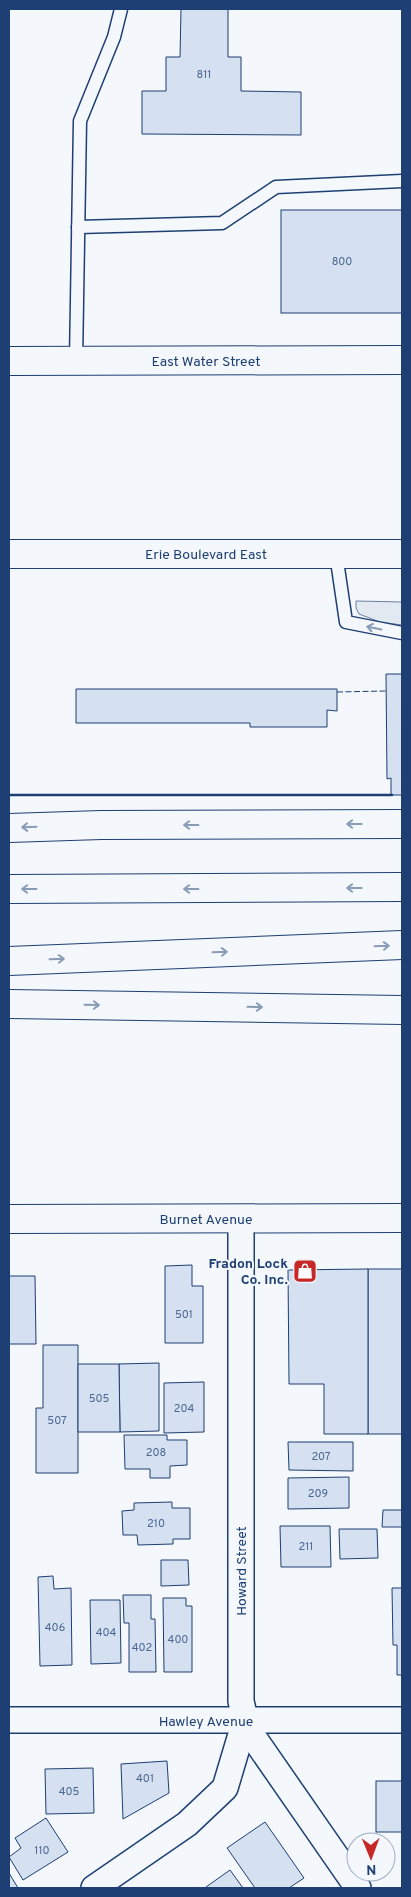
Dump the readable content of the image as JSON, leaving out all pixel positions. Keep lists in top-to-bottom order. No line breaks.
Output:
{"streets":{"main road":["East Water Street","Erie Boulevard East","Burnet Avenue"],"street":["Howard Street","Hawley Avenue"]},"crossings":[["Burnet Avenue","Howard Street"],["Howard Street","Hawley Avenue"]],"places":{"shop":["Fradon Lock Co. Inc."]},"house_numbers":["811","800","501","505","204","507","208","207","209","210","211","406","404","400","402","401","405","110"],"north":"bottom"}
